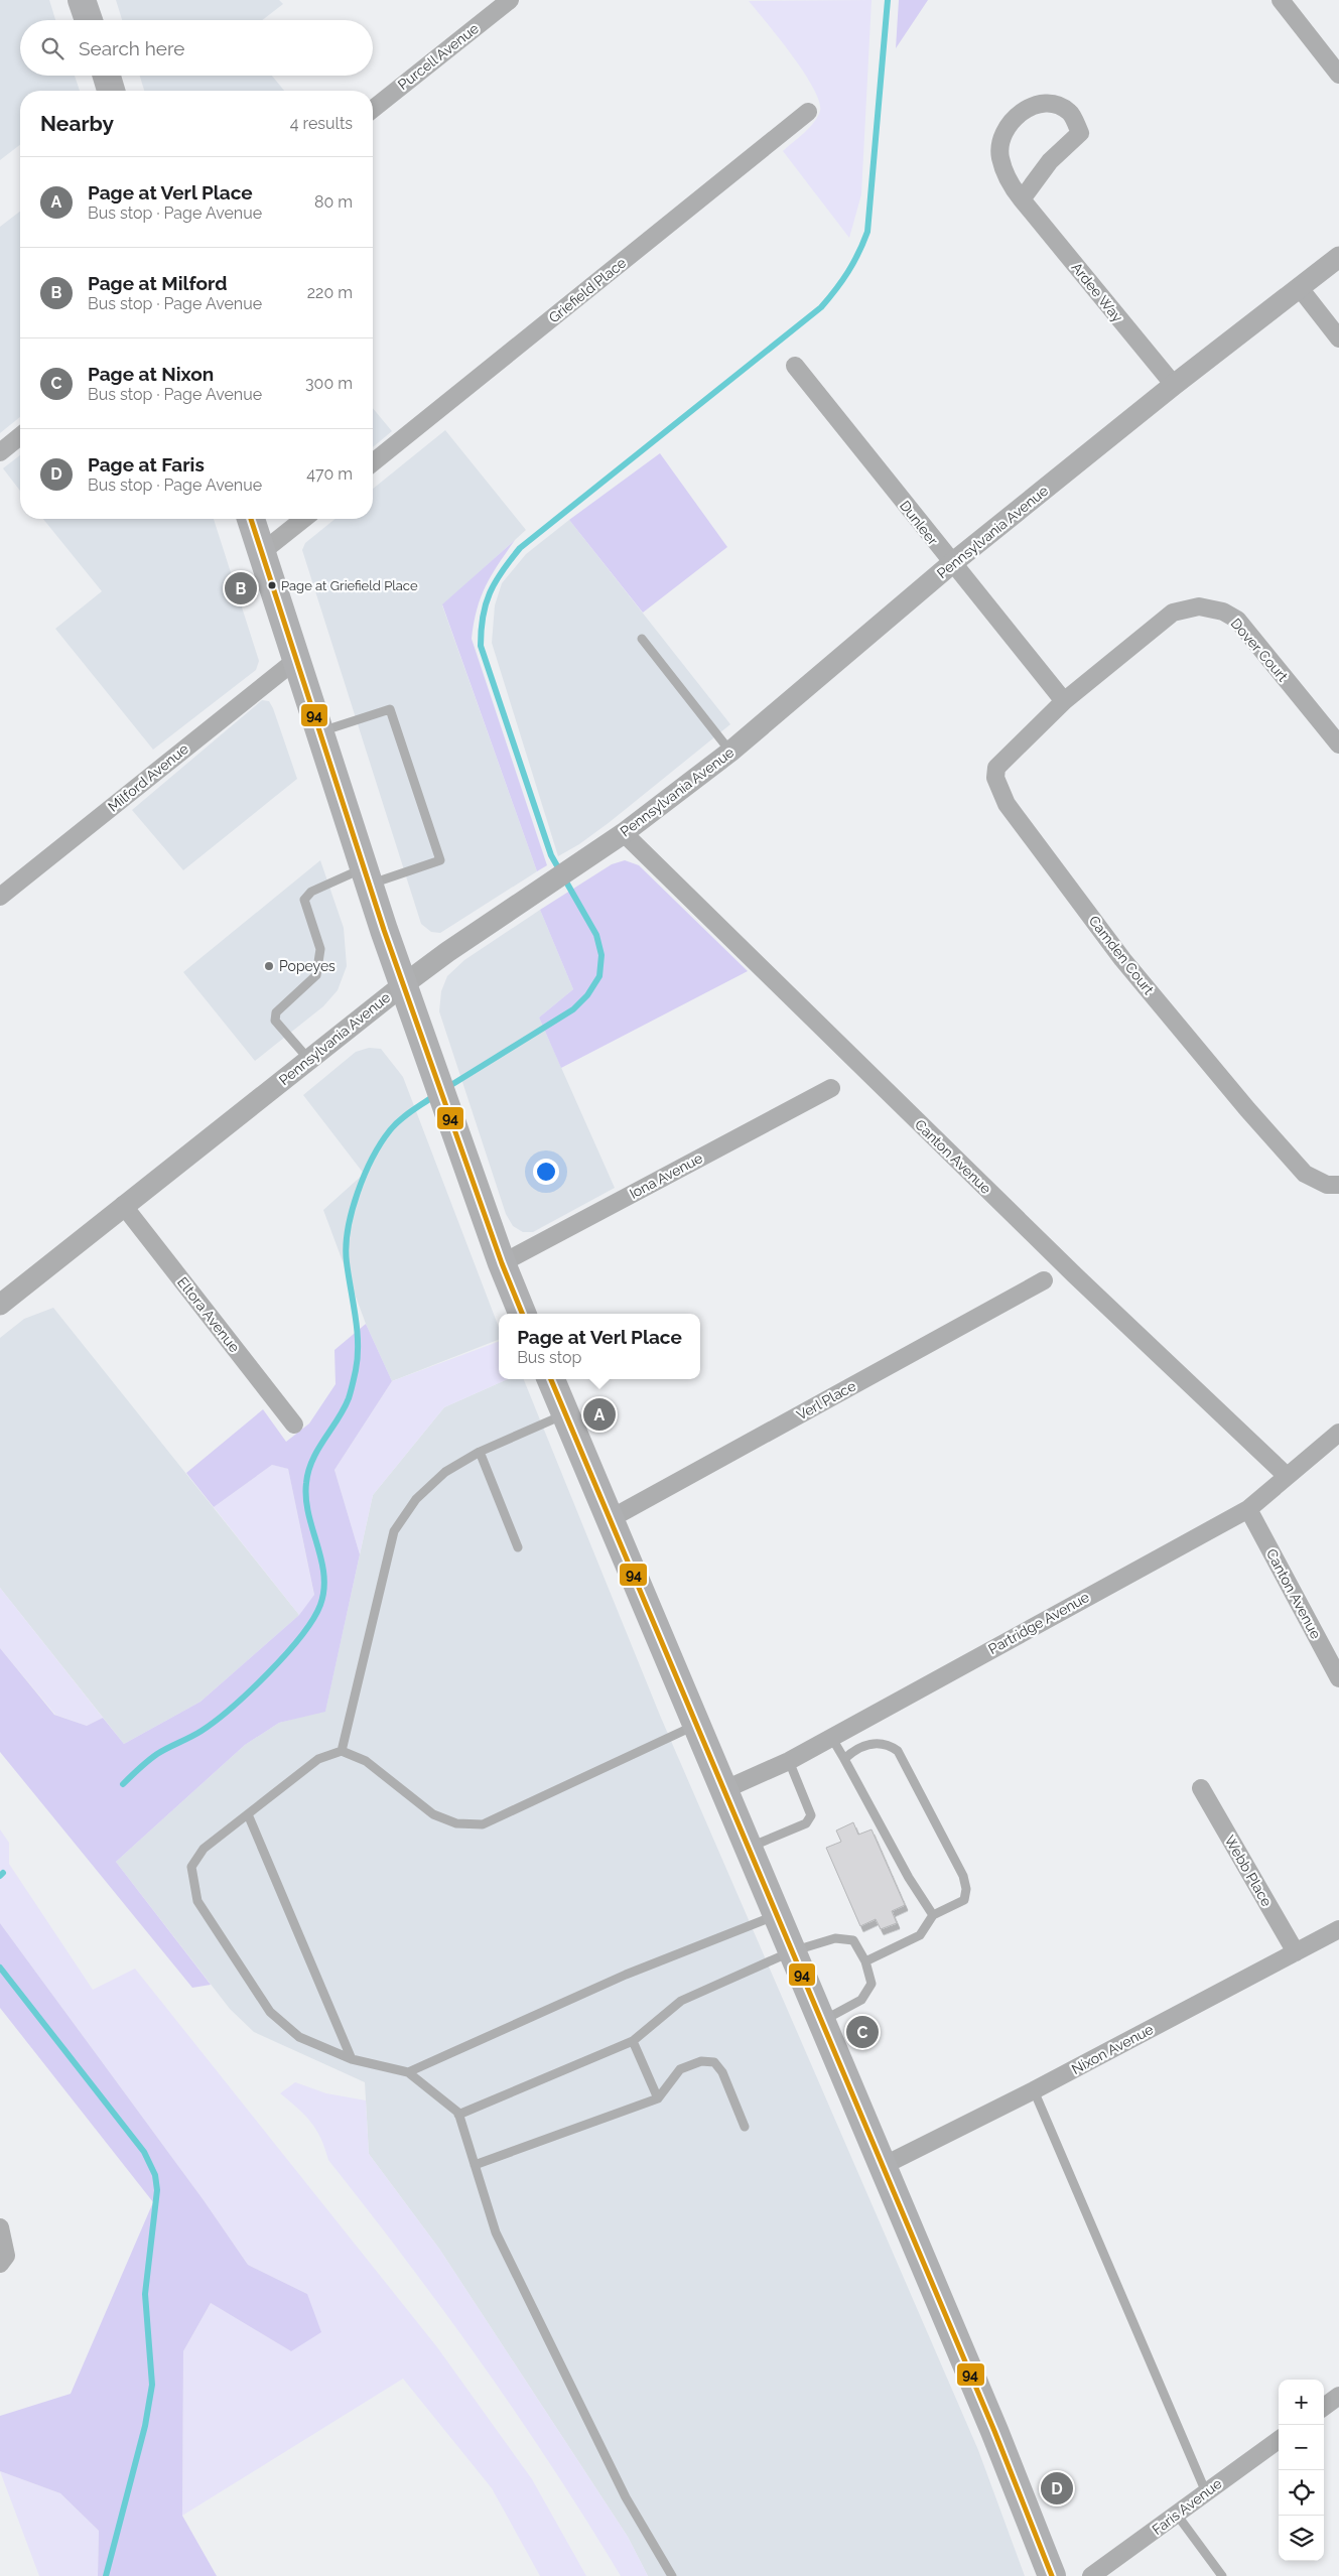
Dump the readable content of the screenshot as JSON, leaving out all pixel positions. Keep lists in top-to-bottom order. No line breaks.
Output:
{"streets":{"street":["Purcell Avenue","Griefield Place","Ardee Way","Dunleer","Pennsylvania Avenue","Dover Court","Milford Avenue","Camden Court","Canton Avenue","Iona Avenue","Eltora Avenue","Verl Place","Partridge Avenue","Webb Place","Nixon Avenue","Faris Avenue"]},"crossings":[["Ardee Way","Pennsylvania Avenue"],["Dunleer","Pennsylvania Avenue"],["Dunleer","Dover Court"],["Dunleer","Camden Court"],["Pennsylvania Avenue","Canton Avenue"],["Pennsylvania Avenue","Eltora Avenue"],["Dover Court","Camden Court"],["Canton Avenue","Partridge Avenue"],["Webb Place","Nixon Avenue"]],"places":["Page at Griefield Place","Popeyes"],"lines":["transit line 94"],"page":{"search":"Search here","heading":["Nearby","4 results"],"list":[{"mark":"A","name":"Page at Verl Place","note":"Bus stop · Page Avenue","value":"80 m"},{"mark":"B","name":"Page at Milford","note":"Bus stop · Page Avenue","value":"220 m"},{"mark":"C","name":"Page at Nixon","note":"Bus stop · Page Avenue","value":"300 m"},{"mark":"D","name":"Page at Faris","note":"Bus stop · Page Avenue","value":"470 m"}],"pins":["B","A","C","D"],"popup":["Page at Verl Place","Bus stop"],"map_buttons":["+","−"]}}
